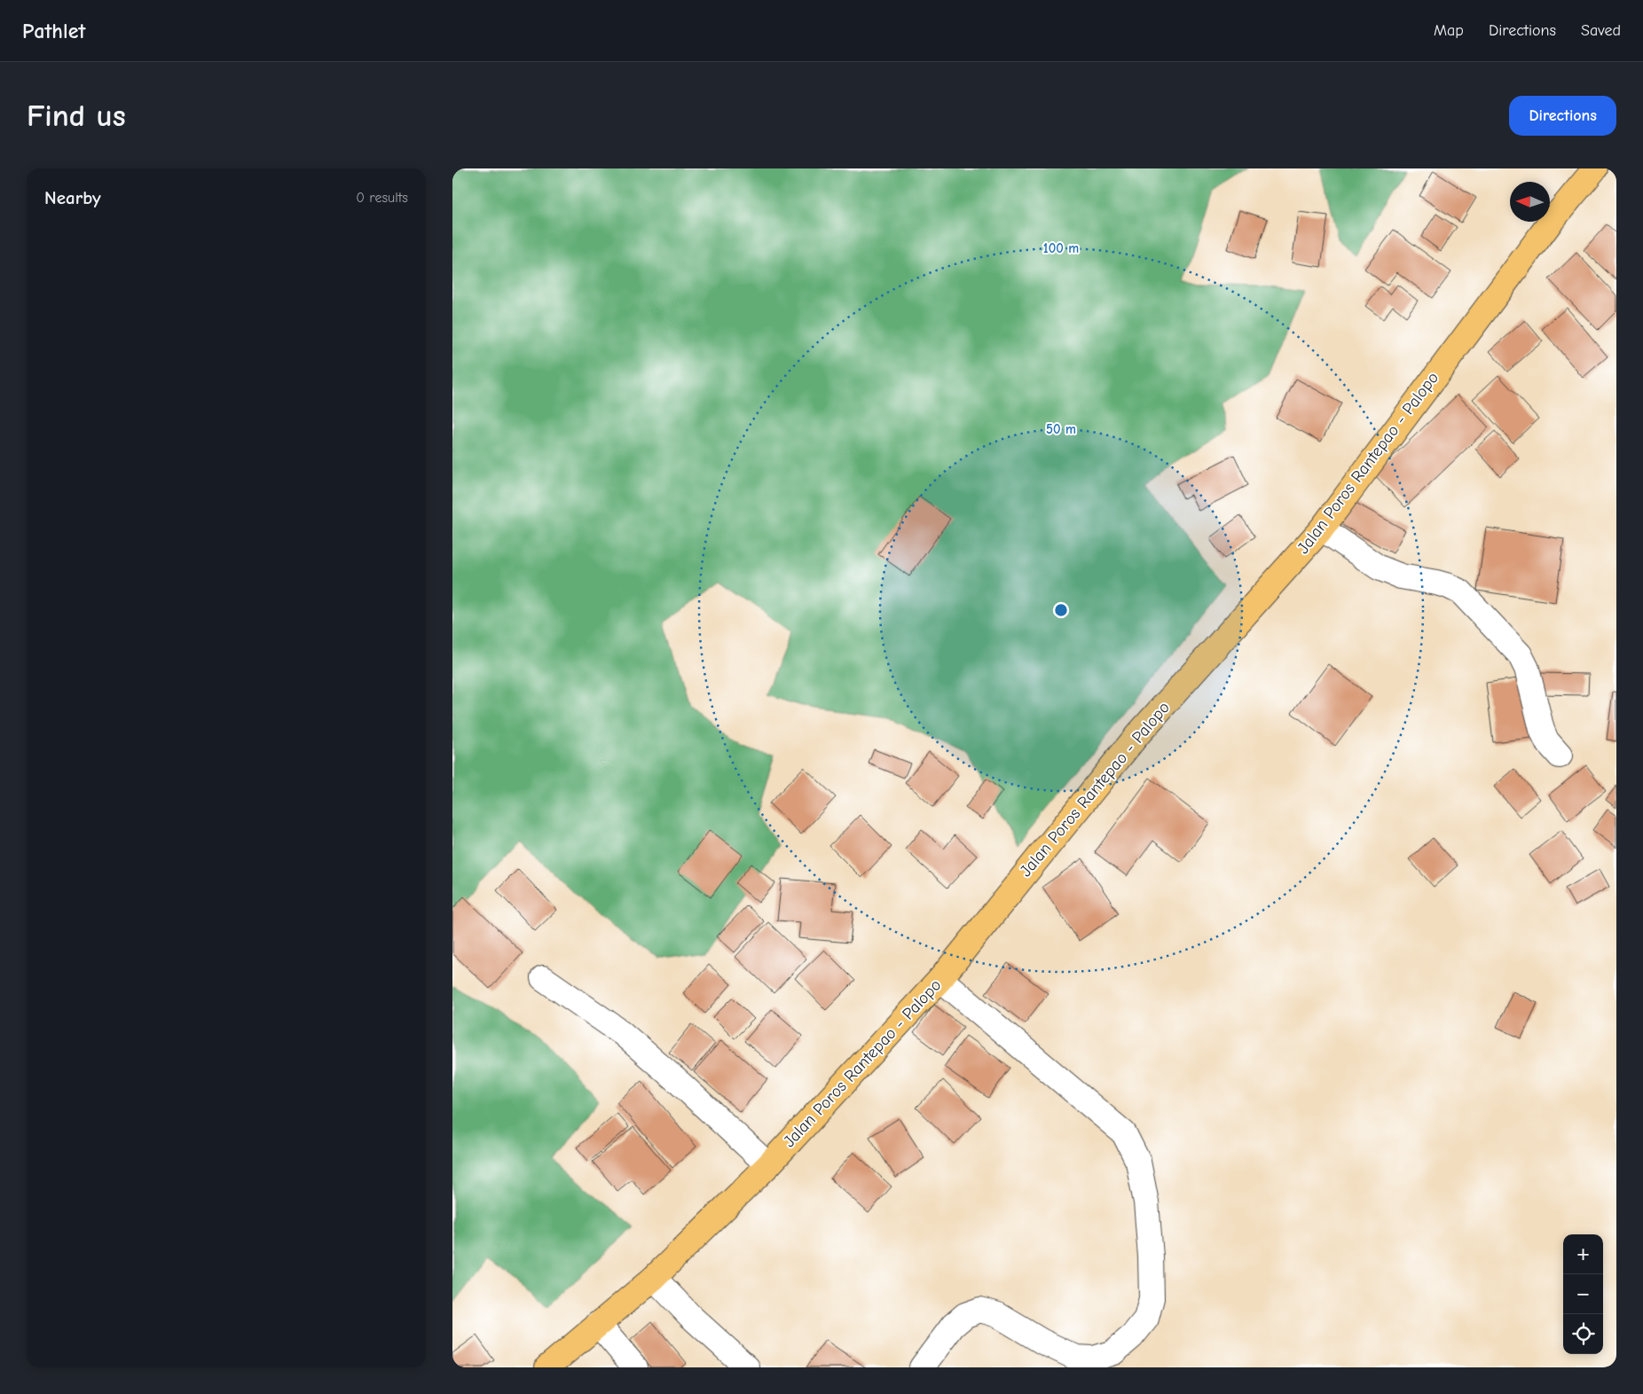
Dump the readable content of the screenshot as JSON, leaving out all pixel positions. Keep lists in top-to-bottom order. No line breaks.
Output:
{"streets":{"highway":["Jalan Poros Rantepao - Palopo"]},"north":"left","page":{"header":"Pathlet","nav":["Map","Directions","Saved"],"buttons":"Directions","title":"Find us","heading":["Nearby","0 results"],"map_buttons":["+","−"]},"rings":["100 m","50 m"]}
